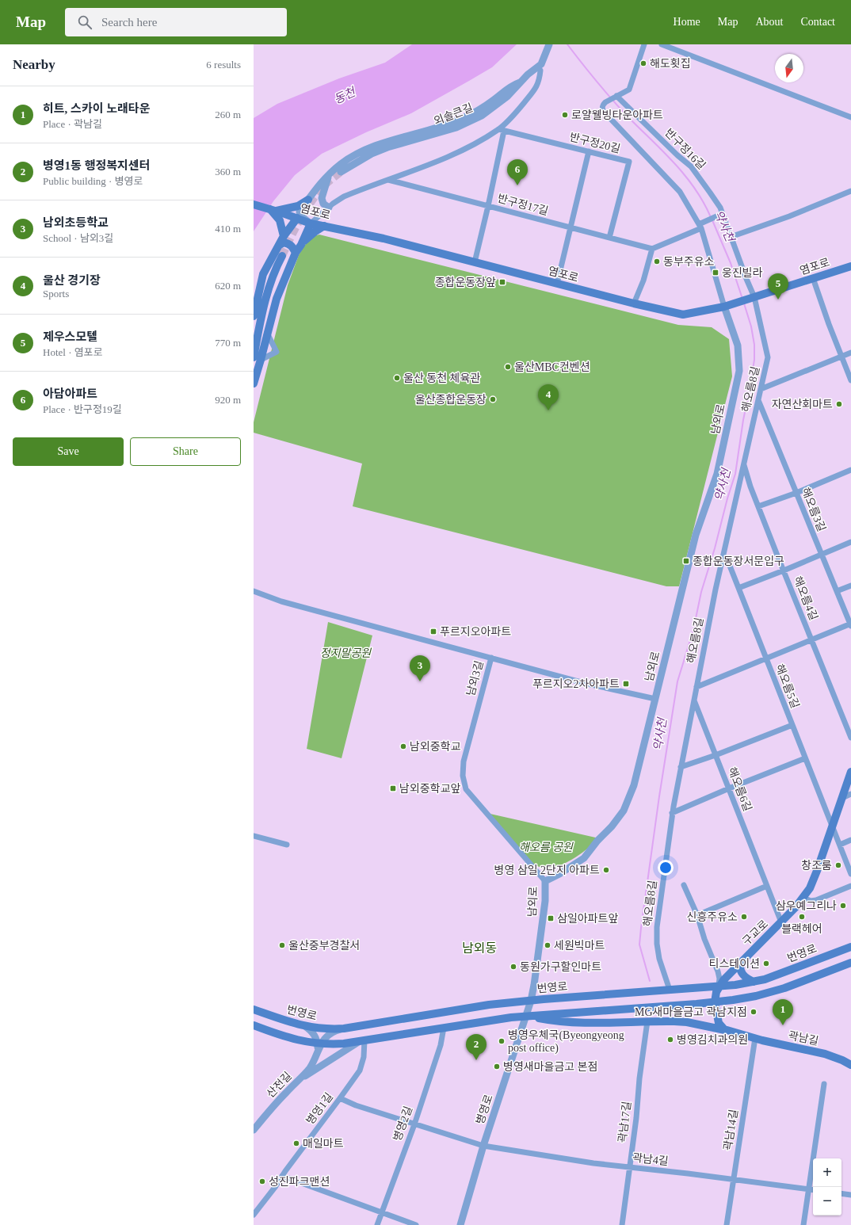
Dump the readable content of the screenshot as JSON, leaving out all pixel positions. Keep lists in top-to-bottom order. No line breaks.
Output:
{"streets":{"main road":["염포로","구교로","번영로","곽남길"],"street":["외솔큰길","반구정20길","반구정16길","반구정17길","해오름8길","남외로","해오름3길","해오름4길","남외3길","해오름5길","해오름6길","산전길","병영1길","병영로","곽남17길","병영2길","곽남14길","곽남4길"]},"crossings":[["반구정20길","반구정17길"],["반구정16길","염포로"],["반구정16길","해오름8길"],["염포로","해오름8길"],["염포로","남외로"],["해오름8길","해오름3길"],["해오름8길","해오름4길"],["해오름8길","해오름5길"],["해오름8길","해오름6길"],["해오름8길","번영로"],["남외로","남외3길"],["남외로","번영로"],["남외로","병영로"],["해오름5길","구교로"],["해오름6길","구교로"],["구교로","번영로"],["번영로","병영로"],["곽남길","병영로"],["곽남길","곽남17길"],["곽남길","곽남14길"],["병영1길","곽남4길"],["병영로","곽남4길"],["곽남17길","곽남4길"],["병영2길","곽남4길"],["곽남14길","곽남4길"]],"districts":["남외동"],"water":["동천","약사천"],"parks":["정지말공원","해오름 공원"],"places":{"other":["해도횟집","로얄웰빙타운아파트","동부주유소","울산MBC컨벤션","울산 동천 체육관","울산종합운동장","자연산회마트","남외중학교","창조룸","병영 삼일 2단지 아파트","삼우예그리나","신흥주유소","블랙헤어","울산중부경찰서","세원빅마트","티스테이션","동원가구할인마트","MG새마을금고 곽남지점","병영김치과의원","병영우체국(Byeongyeong post office)","병영새마을금고 본점","매일마트","성진파크맨션"],"transit":["웅진빌라","종합운동장앞","종합운동장서문입구","푸르지오아파트","푸르지오2차아파트","남외중학교앞","삼일아파트앞"]},"north":"bottom","page":{"header":"Map","search":"Search here","nav":["Home","Map","About","Contact"],"heading":["Nearby","6 results"],"list":[{"mark":"1","name":"히트, 스카이 노래타운","note":"Place · 곽남길","value":"260 m"},{"mark":"2","name":"병영1동 행정복지센터","note":"Public building · 병영로","value":"360 m"},{"mark":"3","name":"남외초등학교","note":"School · 남외3길","value":"410 m"},{"mark":"4","name":"울산 경기장","note":"Sports","value":"620 m"},{"mark":"5","name":"제우스모텔","note":"Hotel · 염포로","value":"770 m"},{"mark":"6","name":"아담아파트","note":"Place · 반구정19길","value":"920 m"}],"pins":["6","5","4","3","1","2"],"buttons":["Save","Share"],"map_buttons":["+","−"]}}
